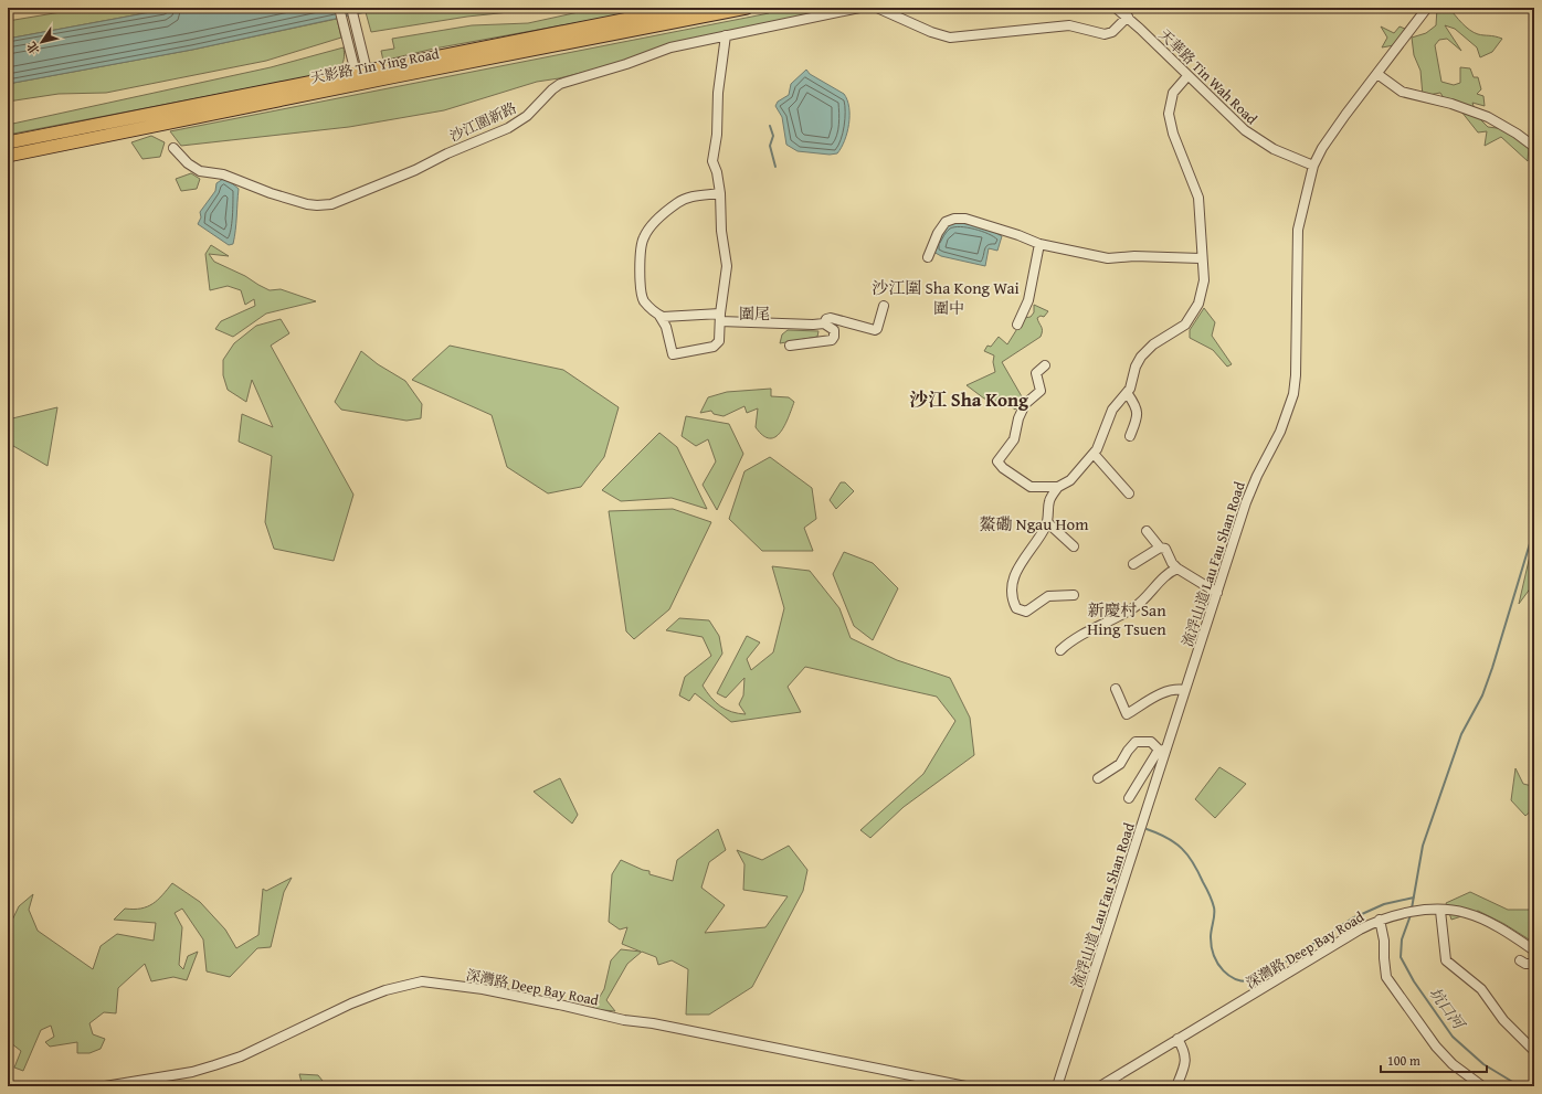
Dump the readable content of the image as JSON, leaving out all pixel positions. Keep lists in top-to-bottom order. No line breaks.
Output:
{"streets":{"main road":["天影路 Tin Ying Road"],"street":["天華路 Tin Wah Road","沙江圍新路","流浮山道 Lau Fau Shan Road","深灣路 Deep Bay Road"]},"crossings":[["天華路 Tin Wah Road","流浮山道 Lau Fau Shan Road"]],"districts":["沙江圍 Sha Kong Wai","圍中","圍尾","沙江 Sha Kong","鰲磡 Ngau Hom","新慶村 San Hing Tsuen"],"water":["坑口河"],"scale_bar":"100 m","north":"bottom left"}
